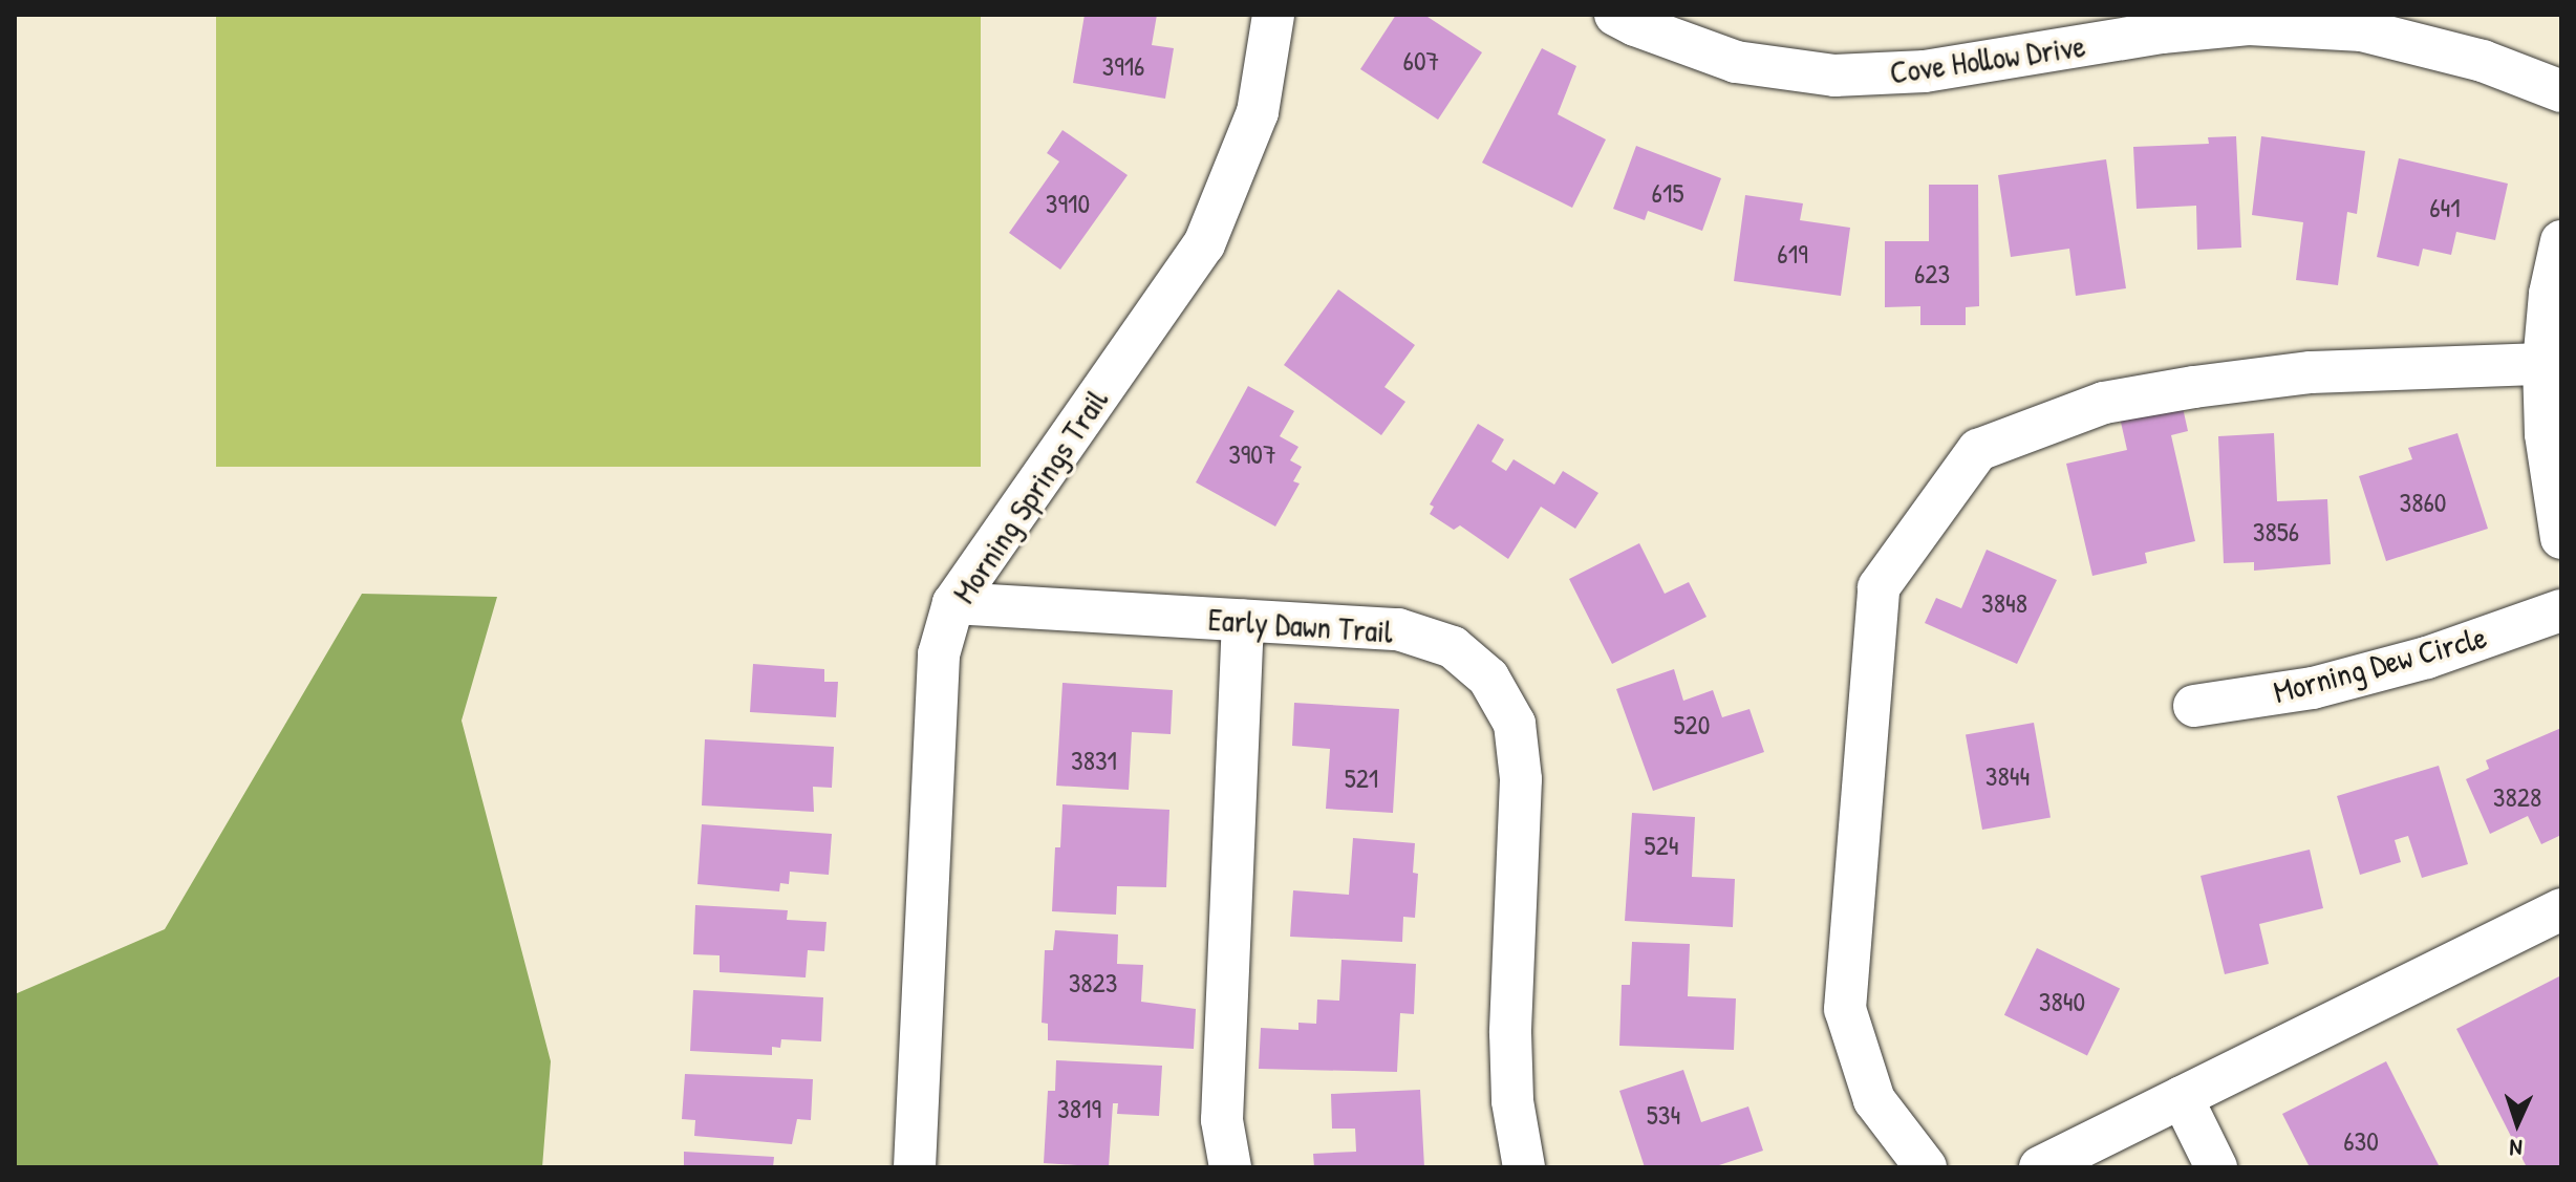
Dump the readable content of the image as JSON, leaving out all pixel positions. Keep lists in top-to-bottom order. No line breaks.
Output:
{"streets":{"street":["Cove Hollow Drive","Morning Springs Trail","Early Dawn Trail","Morning Dew Circle"]},"crossings":[["Morning Springs Trail","Early Dawn Trail"]],"house_numbers":["607","3916","615","3910","641","619","623","3907","3860","3856","3848","520","3831","3844","521","3828","524","3823","3840","3819","534","630"],"north":"bottom"}
